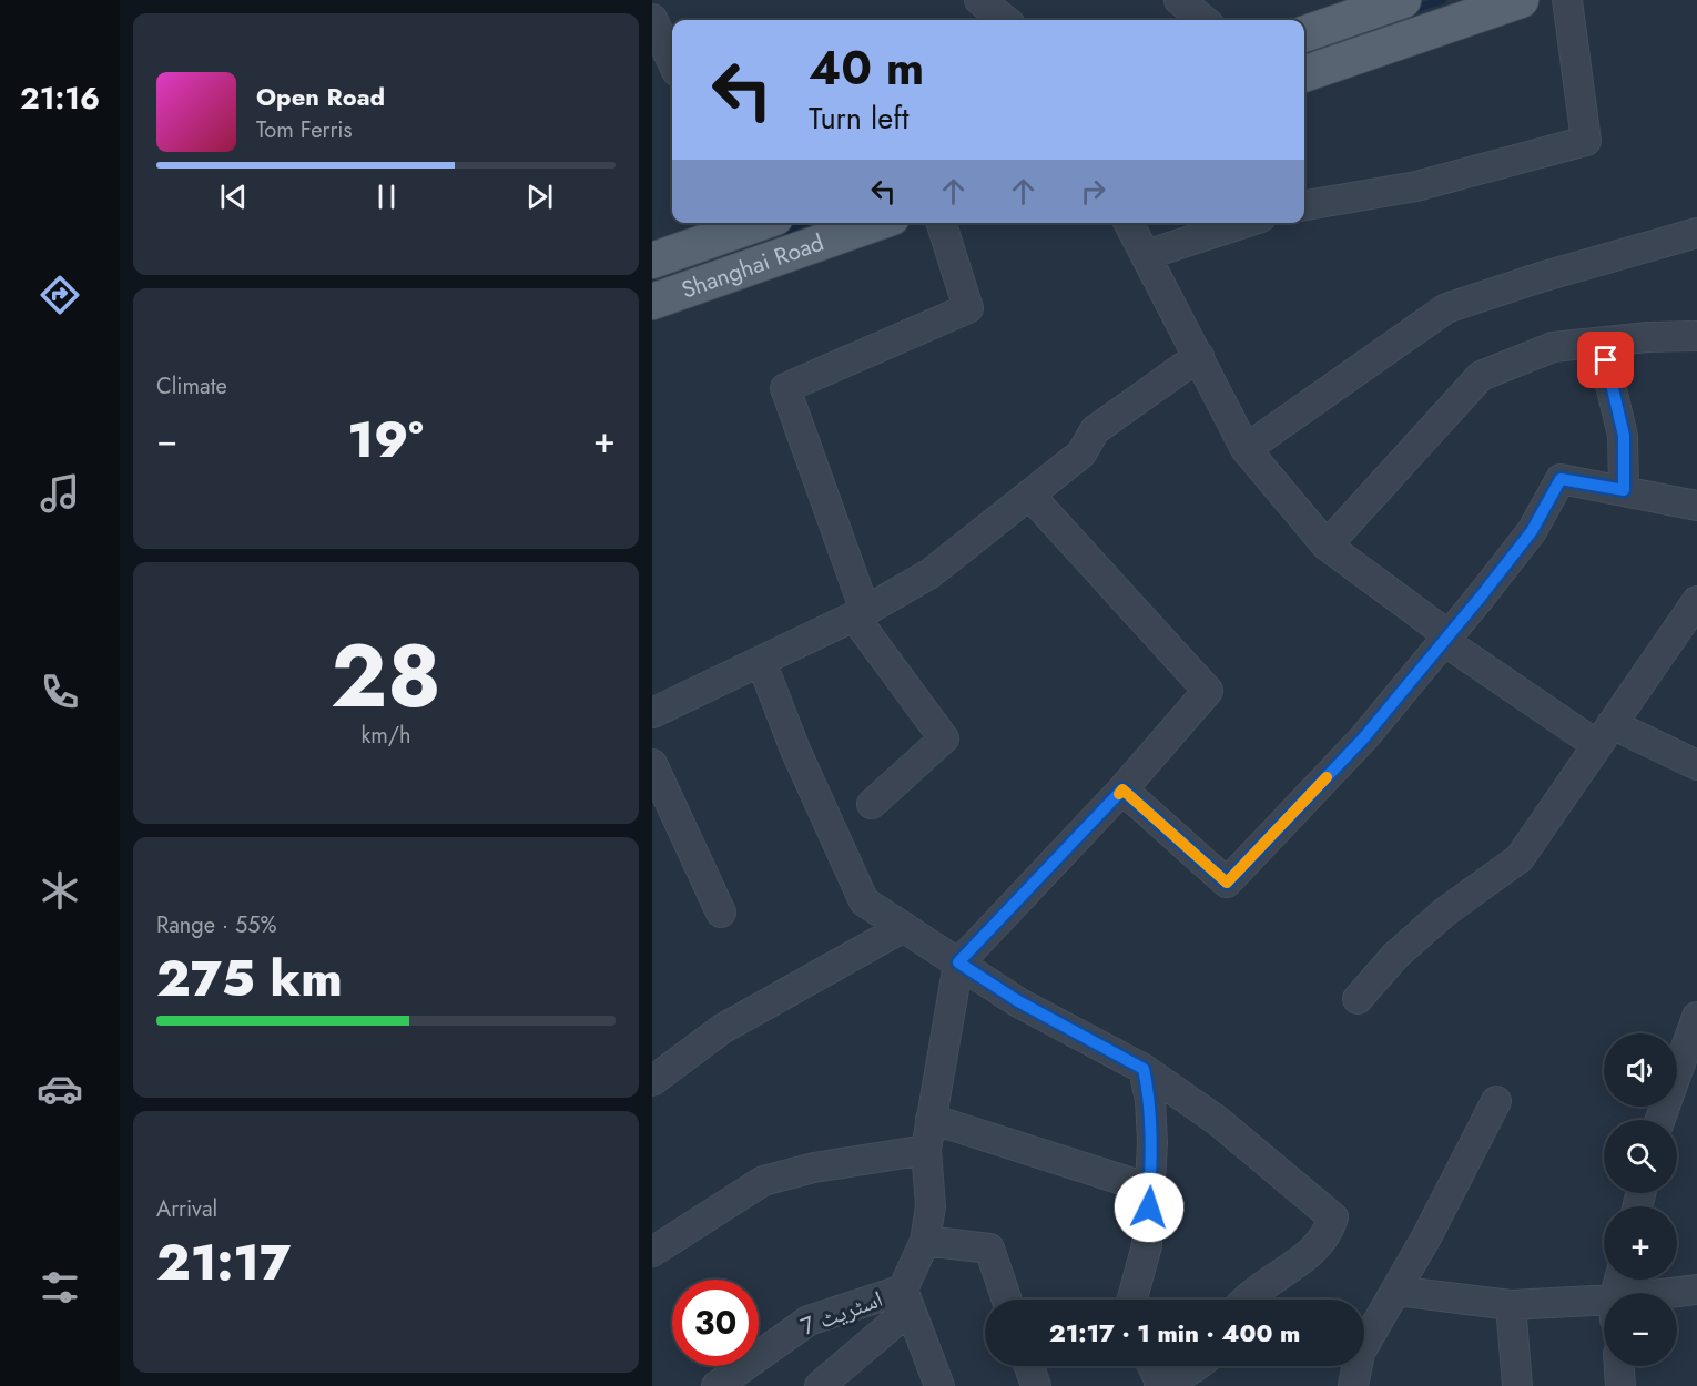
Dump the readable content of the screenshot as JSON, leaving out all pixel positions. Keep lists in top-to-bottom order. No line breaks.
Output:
{"streets":{"main road":["Shanghai Road"],"street":["اسٹریٹ 7"]},"page":{"tabs":"21:16","turn":["40 m","Turn left"],"song":["Open Road","Tom Ferris"],"tile":["Climate",["28","km/h"],["Range · 55%","275 km"],["Arrival","21:17"]],"heat":["−","19°","+"],"map_buttons":["+","−"],"limit":"30","trip":"21:17 · 1 min · 400 m"}}
